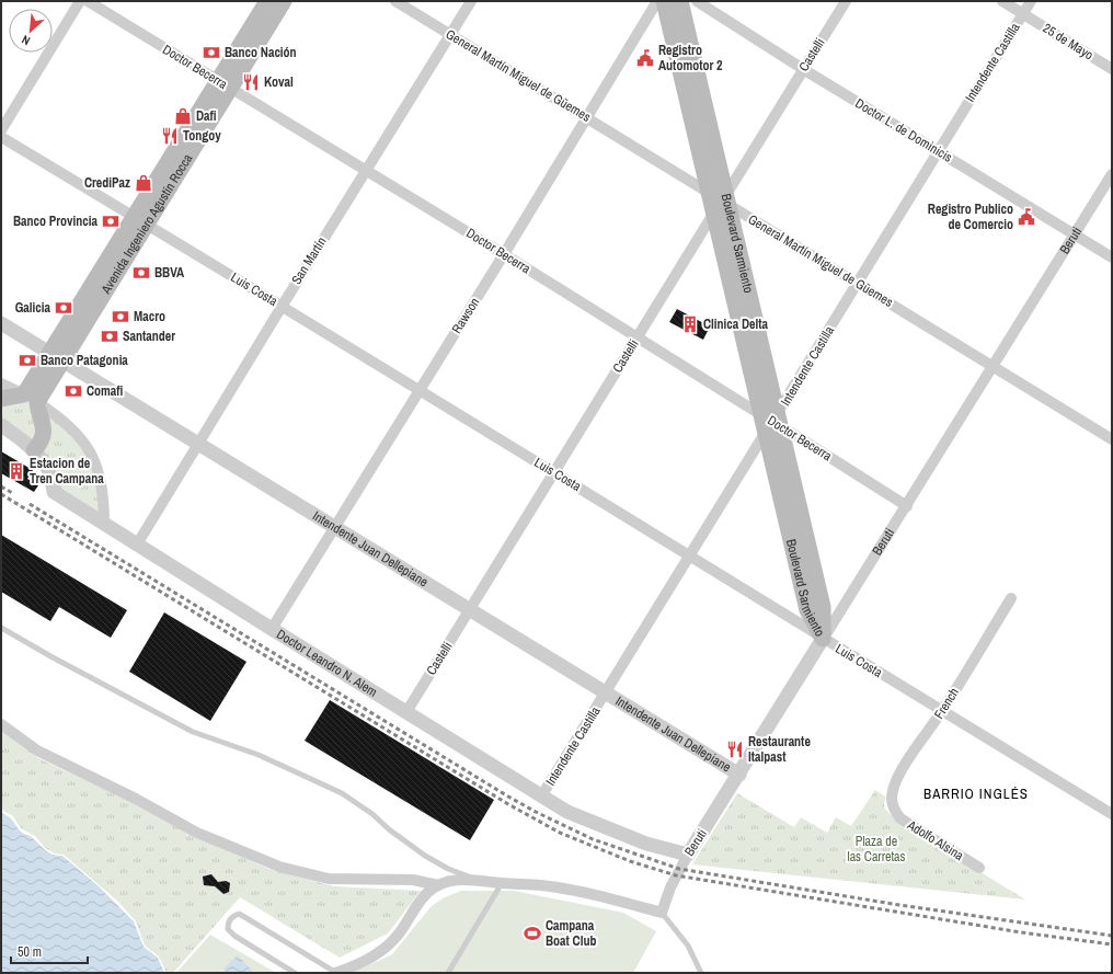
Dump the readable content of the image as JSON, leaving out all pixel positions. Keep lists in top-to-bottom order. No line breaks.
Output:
{"streets":{"main road":["Avenida Ingeniero Agustín Rocca","Boulevard Sarmiento"],"street":["25 de Mayo","Castelli","Intendente Castilla","Doctor Becerra","General Martín Miguel de Güemes","Doctor L. de Dominicis","Beruti","San Martín","Luis Costa","Rawson","Intendente Juan Dellepiane","Doctor Leandro N. Alem","French","Adolfo Alsina"]},"crossings":[["25 de Mayo","Intendente Castilla"],["Castelli","Doctor Becerra"],["Castelli","General Martín Miguel de Güemes"],["Castelli","Doctor L. de Dominicis"],["Castelli","Boulevard Sarmiento"],["Castelli","Luis Costa"],["Castelli","Intendente Juan Dellepiane"],["Castelli","Doctor Leandro N. Alem"],["Intendente Castilla","Doctor Becerra"],["Intendente Castilla","General Martín Miguel de Güemes"],["Intendente Castilla","Doctor L. de Dominicis"],["Intendente Castilla","Boulevard Sarmiento"],["Intendente Castilla","Luis Costa"],["Intendente Castilla","Intendente Juan Dellepiane"],["Intendente Castilla","Doctor Leandro N. Alem"],["Doctor Becerra","Avenida Ingeniero Agustín Rocca"],["Doctor Becerra","Beruti"],["Doctor Becerra","Boulevard Sarmiento"],["Doctor Becerra","San Martín"],["Doctor Becerra","Rawson"],["General Martín Miguel de Güemes","Beruti"],["General Martín Miguel de Güemes","Boulevard Sarmiento"],["General Martín Miguel de Güemes","San Martín"],["General Martín Miguel de Güemes","Rawson"],["Doctor L. de Dominicis","Beruti"],["Avenida Ingeniero Agustín Rocca","Luis Costa"],["Avenida Ingeniero Agustín Rocca","Intendente Juan Dellepiane"],["Beruti","Boulevard Sarmiento"],["Beruti","Luis Costa"],["Beruti","Intendente Juan Dellepiane"],["Beruti","Doctor Leandro N. Alem"],["Boulevard Sarmiento","Luis Costa"],["San Martín","Luis Costa"],["San Martín","Intendente Juan Dellepiane"],["San Martín","Doctor Leandro N. Alem"],["Luis Costa","Rawson"],["Luis Costa","French"],["Rawson","Intendente Juan Dellepiane"],["Rawson","Doctor Leandro N. Alem"],["French","Adolfo Alsina"]],"districts":["BARRIO INGLÉS"],"parks":["Plaza de las Carretas"],"places":{"bank":["Banco Nación","Banco Provincia","BBVA","Galicia","Macro","Santander","Banco Patagonia","Comafi"],"public building":["Registro Automotor 2","Registro Publico de Comercio"],"restaurant":["Koval","Tongoy","Restaurante Italpast"],"shop":["Dafi","CrediPaz"],"building":["Clinica Delta","Estacion de Tren Campana"],"sports":["Campana Boat Club"]},"scale_bar":"50 m","north":"bottom left"}
